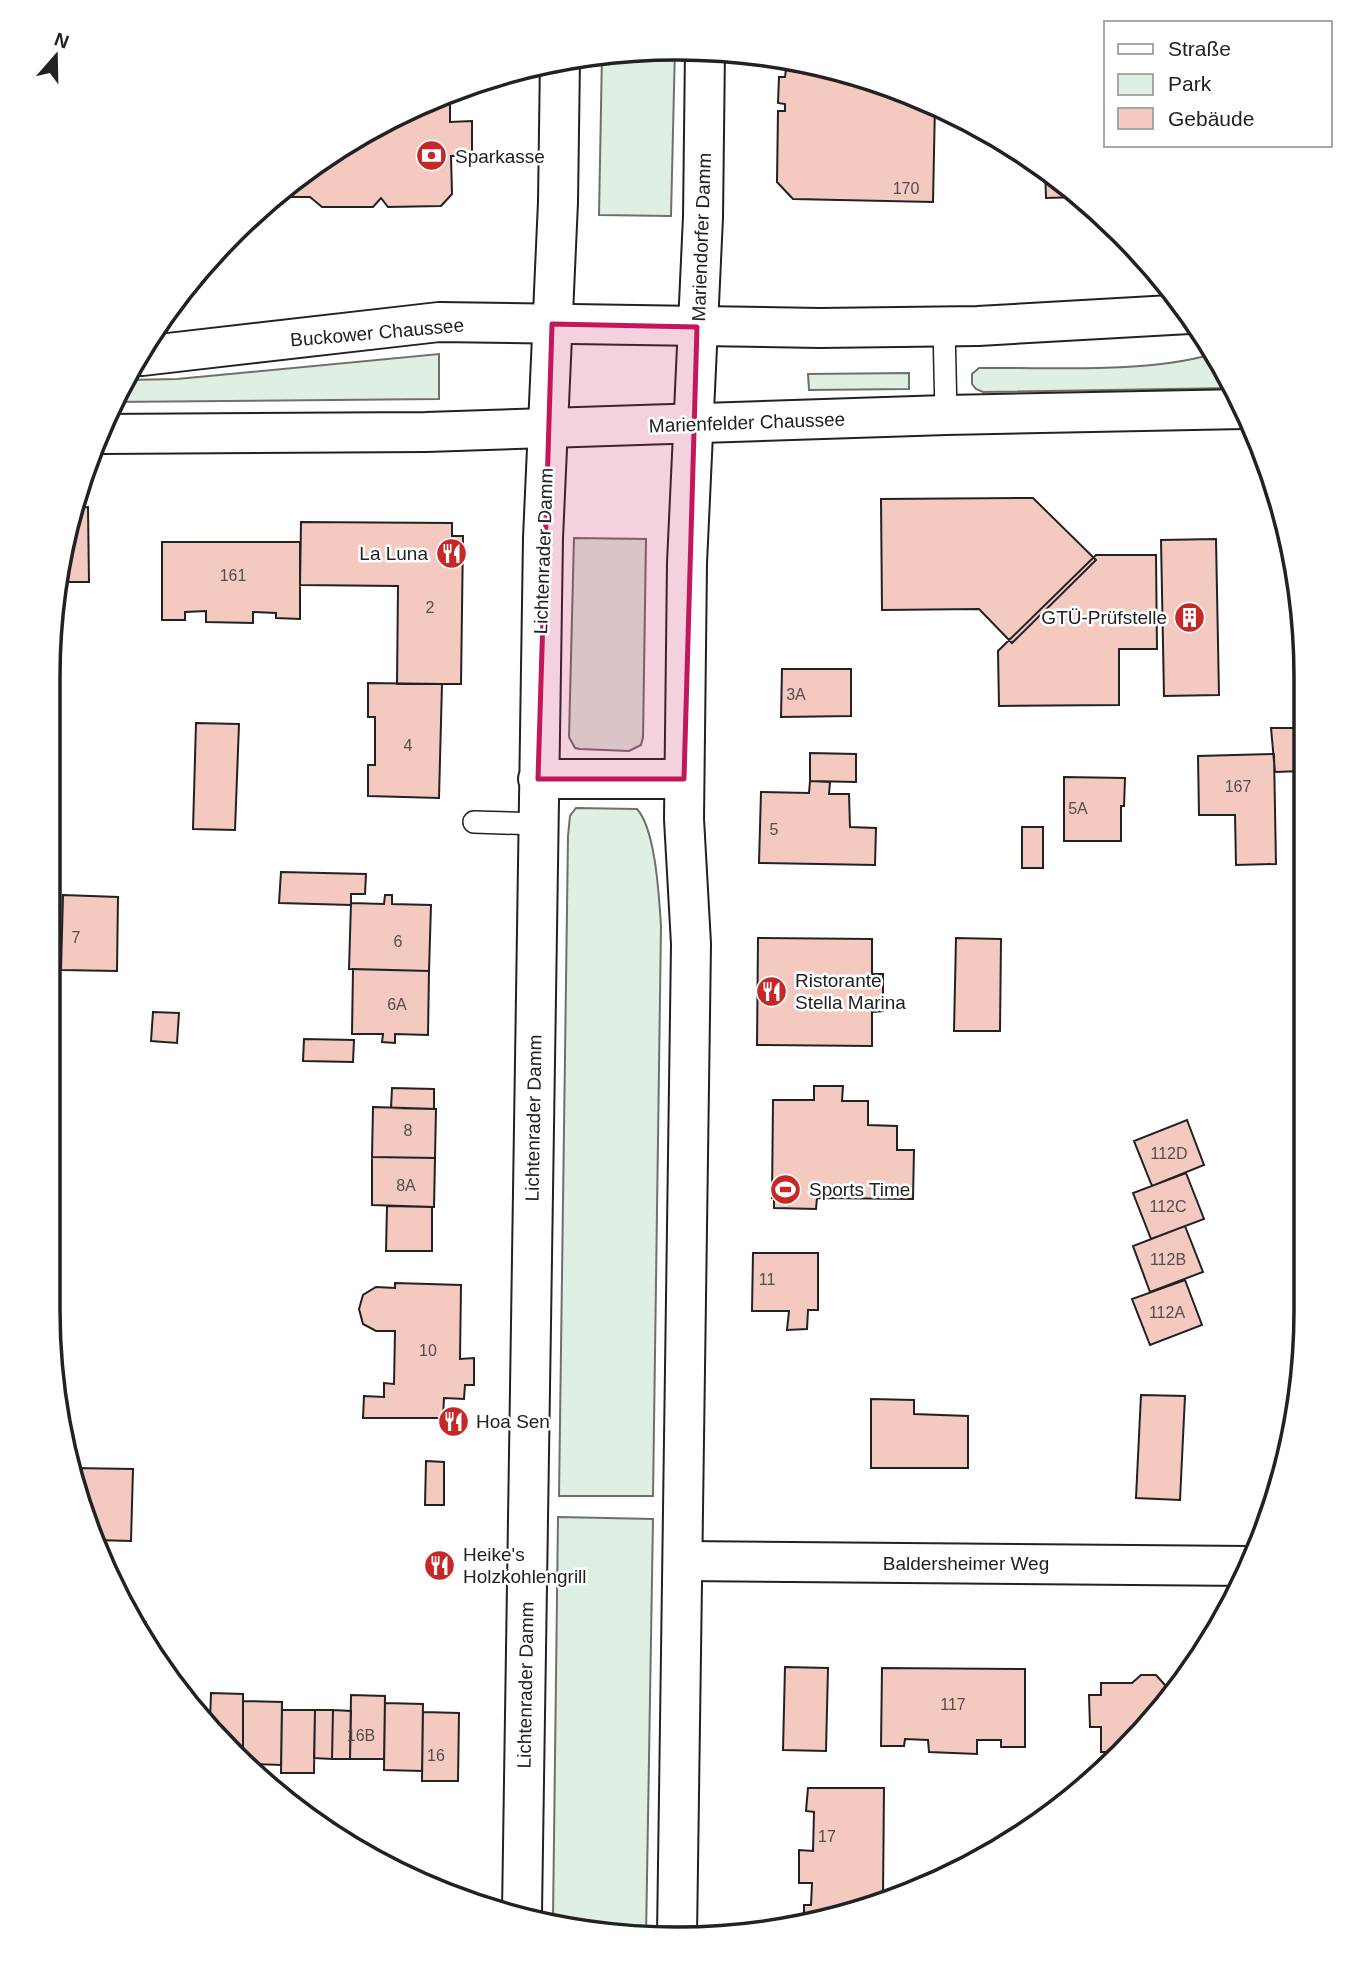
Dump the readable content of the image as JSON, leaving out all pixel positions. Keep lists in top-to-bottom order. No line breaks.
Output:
{"streets":{"main road":["Mariendorfer Damm","Buckower Chaussee","Marienfelder Chaussee","Lichtenrader Damm","Baldersheimer Weg"]},"crossings":[["Mariendorfer Damm","Buckower Chaussee"],["Mariendorfer Damm","Marienfelder Chaussee"],["Buckower Chaussee","Lichtenrader Damm"],["Marienfelder Chaussee","Lichtenrader Damm"]],"places":{"bank":["Sparkasse"],"restaurant":["La Luna","Ristorante Stella Marina","Hoa Sen","Heike's Holzkohlengrill"],"building":["GTÜ-Prüfstelle"],"sports":["Sports Time"]},"house_numbers":["170","161","2","3A","4","167","5A","5","7","6","6A","8","112D","8A","112C","112B","11","112A","10","117","16B","16","17"],"legend":["Straße","Park","Gebäude"],"north":"top"}
